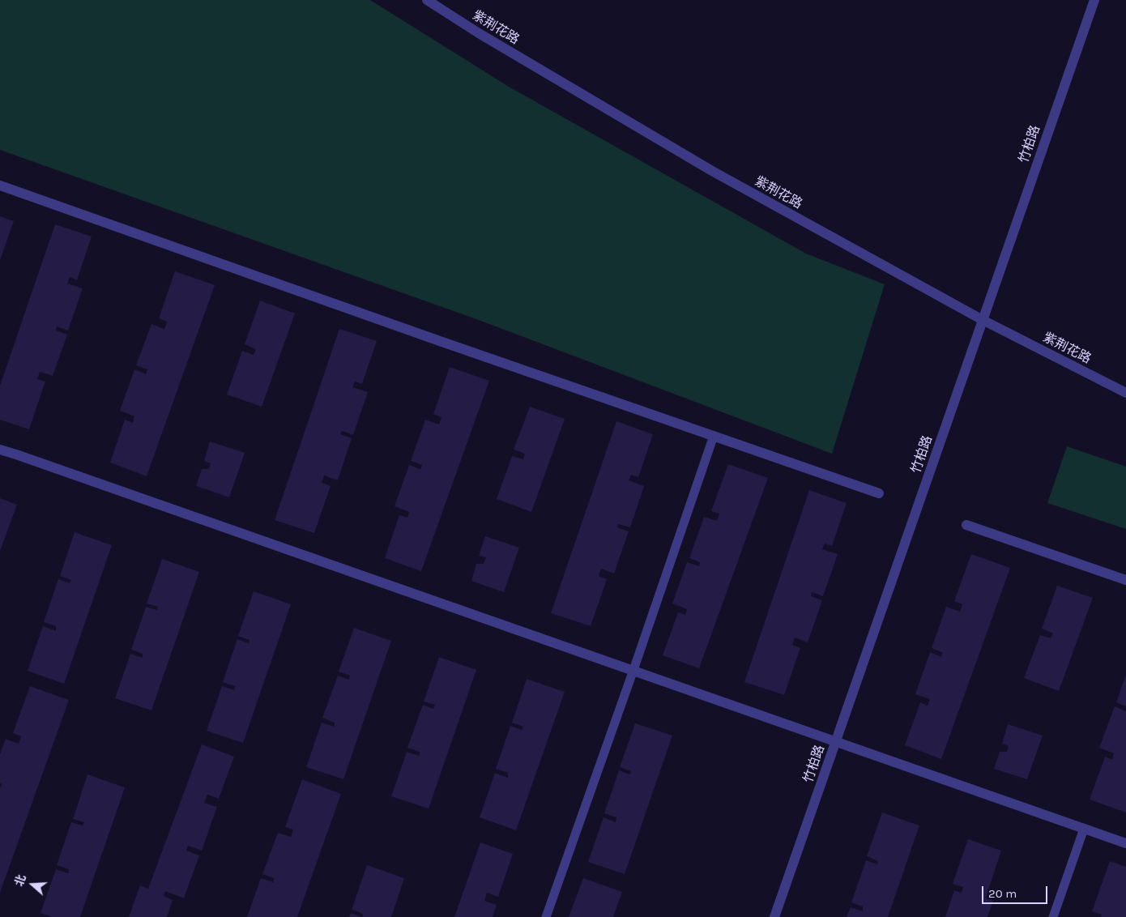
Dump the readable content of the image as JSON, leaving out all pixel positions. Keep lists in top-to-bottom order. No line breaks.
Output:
{"streets":{"street":["紫荆花路","竹柏路"]},"crossings":[["紫荆花路","竹柏路"]],"scale_bar":"20 m","north":"left"}
